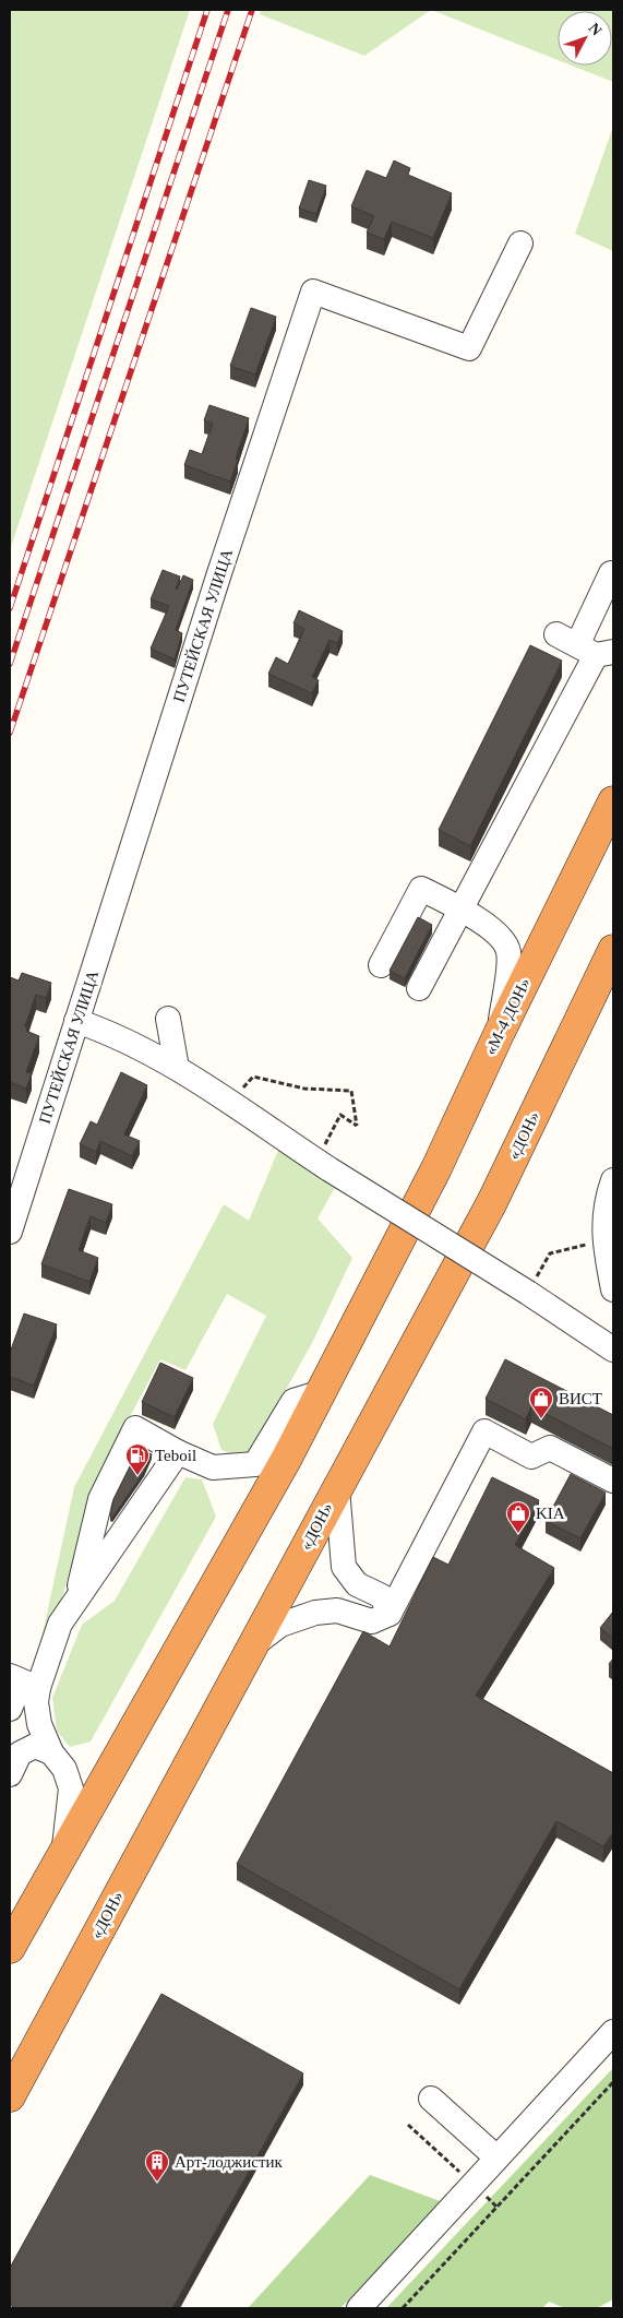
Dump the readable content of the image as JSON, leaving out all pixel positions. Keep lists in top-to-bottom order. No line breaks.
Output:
{"streets":{"highway":["«М-4 ДОН»","«ДОН»"],"street":["ПУТЕЙСКАЯ УЛИЦА"]},"places":{"shop":["ВИСТ","KIA"],"fuel station":["Teboil"],"building":["Арт-лоджистик"]},"north":"top right"}
